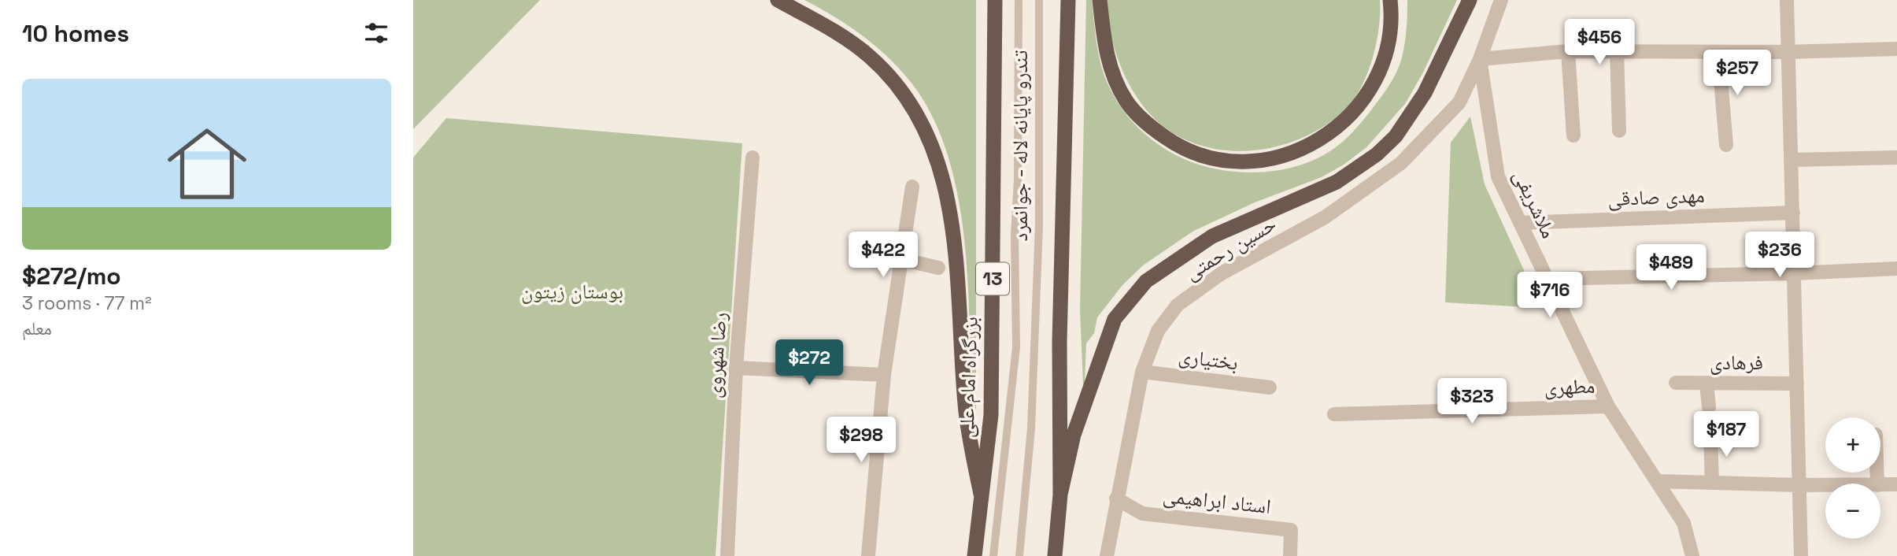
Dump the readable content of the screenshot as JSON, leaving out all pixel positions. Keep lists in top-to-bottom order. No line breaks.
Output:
{"streets":{"highway":["13","بزرگراه امام علی"],"street":["مهدی صادقی","ملاشریفی","حسین رحمتی","رضا شهروی","بختیاری","فرهادی","مطهری","استاد ابراهیمی"],"lane":["تندرو پایانه لاله - جوانمرد"]},"crossings":[["مهدی صادقی","ملاشریفی"],["ملاشریفی","حسین رحمتی"],["ملاشریفی","مطهری"],["حسین رحمتی","بختیاری"],["حسین رحمتی","استاد ابراهیمی"]],"parks":["بوستان زیتون"],"page":{"heading":"10 homes","price":["$456","$257","$422","$236","$489","$716","$272","$323","$187","$298"],"list":[{"name":"$272/mo","note":"3 rooms · 77 m² · معلم"}],"map_buttons":["+","−"]}}
